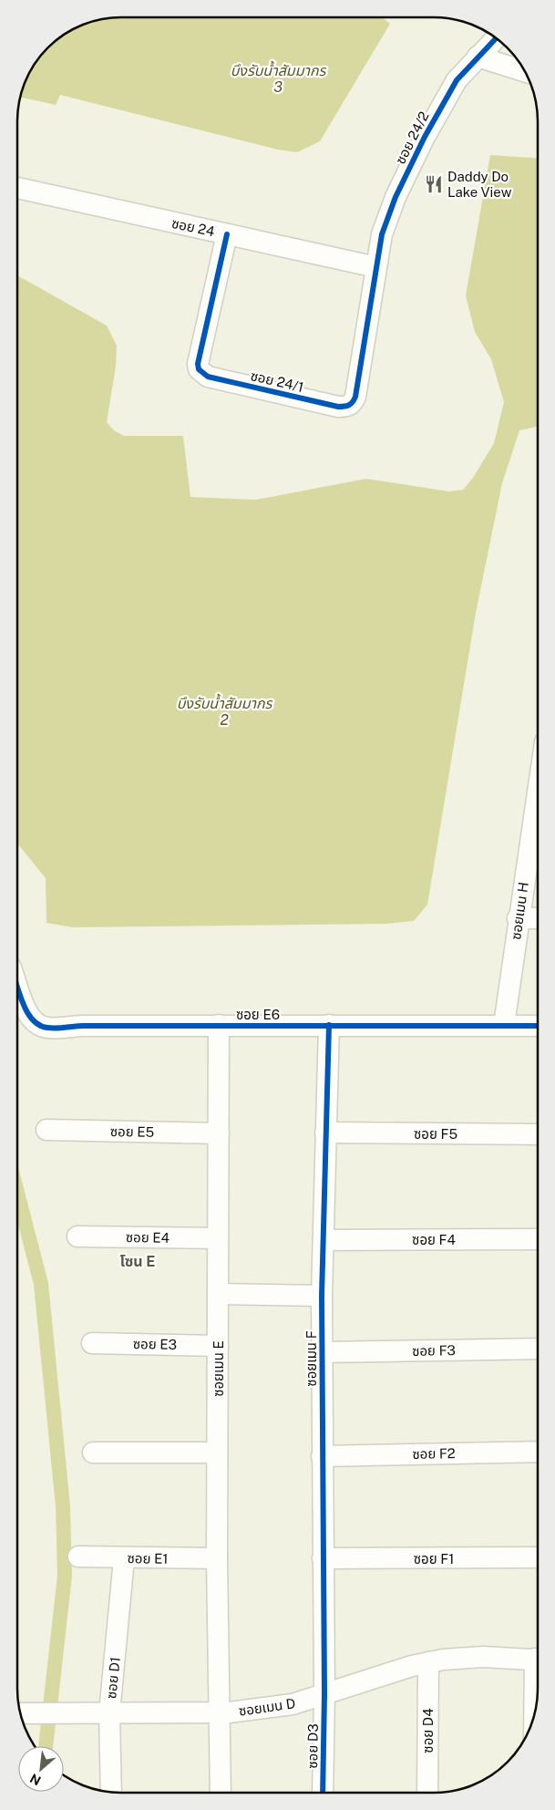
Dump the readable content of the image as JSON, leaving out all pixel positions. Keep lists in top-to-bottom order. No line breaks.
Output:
{"streets":{"street":["ซอย 24/2","ซอย 24","ซอย 24/1","ซอยเมน H","ซอย E6","ซอย E5","ซอย F5","ซอย E4","ซอย F4","ซอย E3","ซอย F3","ซอยเมน F","ซอยเมน E","ซอย F2","ซอย E1","ซอย F1","ซอย D1","ซอยเมน D","ซอย D4","ซอย D3"]},"crossings":[["ซอย 24/2","ซอย 24"],["ซอย 24/2","ซอย 24/1"],["ซอย 24","ซอย 24/1"],["ซอยเมน H","ซอย E6"],["ซอย E6","ซอยเมน F"],["ซอย E6","ซอยเมน E"],["ซอย E5","ซอยเมน E"],["ซอย F5","ซอยเมน F"],["ซอย E4","ซอยเมน E"],["ซอย F4","ซอยเมน F"],["ซอย E3","ซอยเมน E"],["ซอย F3","ซอยเมน F"],["ซอยเมน F","ซอย F2"],["ซอยเมน F","ซอย F1"],["ซอยเมน F","ซอยเมน D"],["ซอยเมน F","ซอย D3"],["ซอยเมน E","ซอย E1"],["ซอยเมน E","ซอยเมน D"],["ซอย E1","ซอย D1"],["ซอย D1","ซอยเมน D"],["ซอยเมน D","ซอย D4"],["ซอยเมน D","ซอย D3"]],"districts":["โซน E"],"water":["บึงรับน้ำสัมมากร 3","บึงรับน้ำสัมมากร 2"],"places":{"restaurant":["Daddy Do Lake View"]},"north":"bottom left"}
